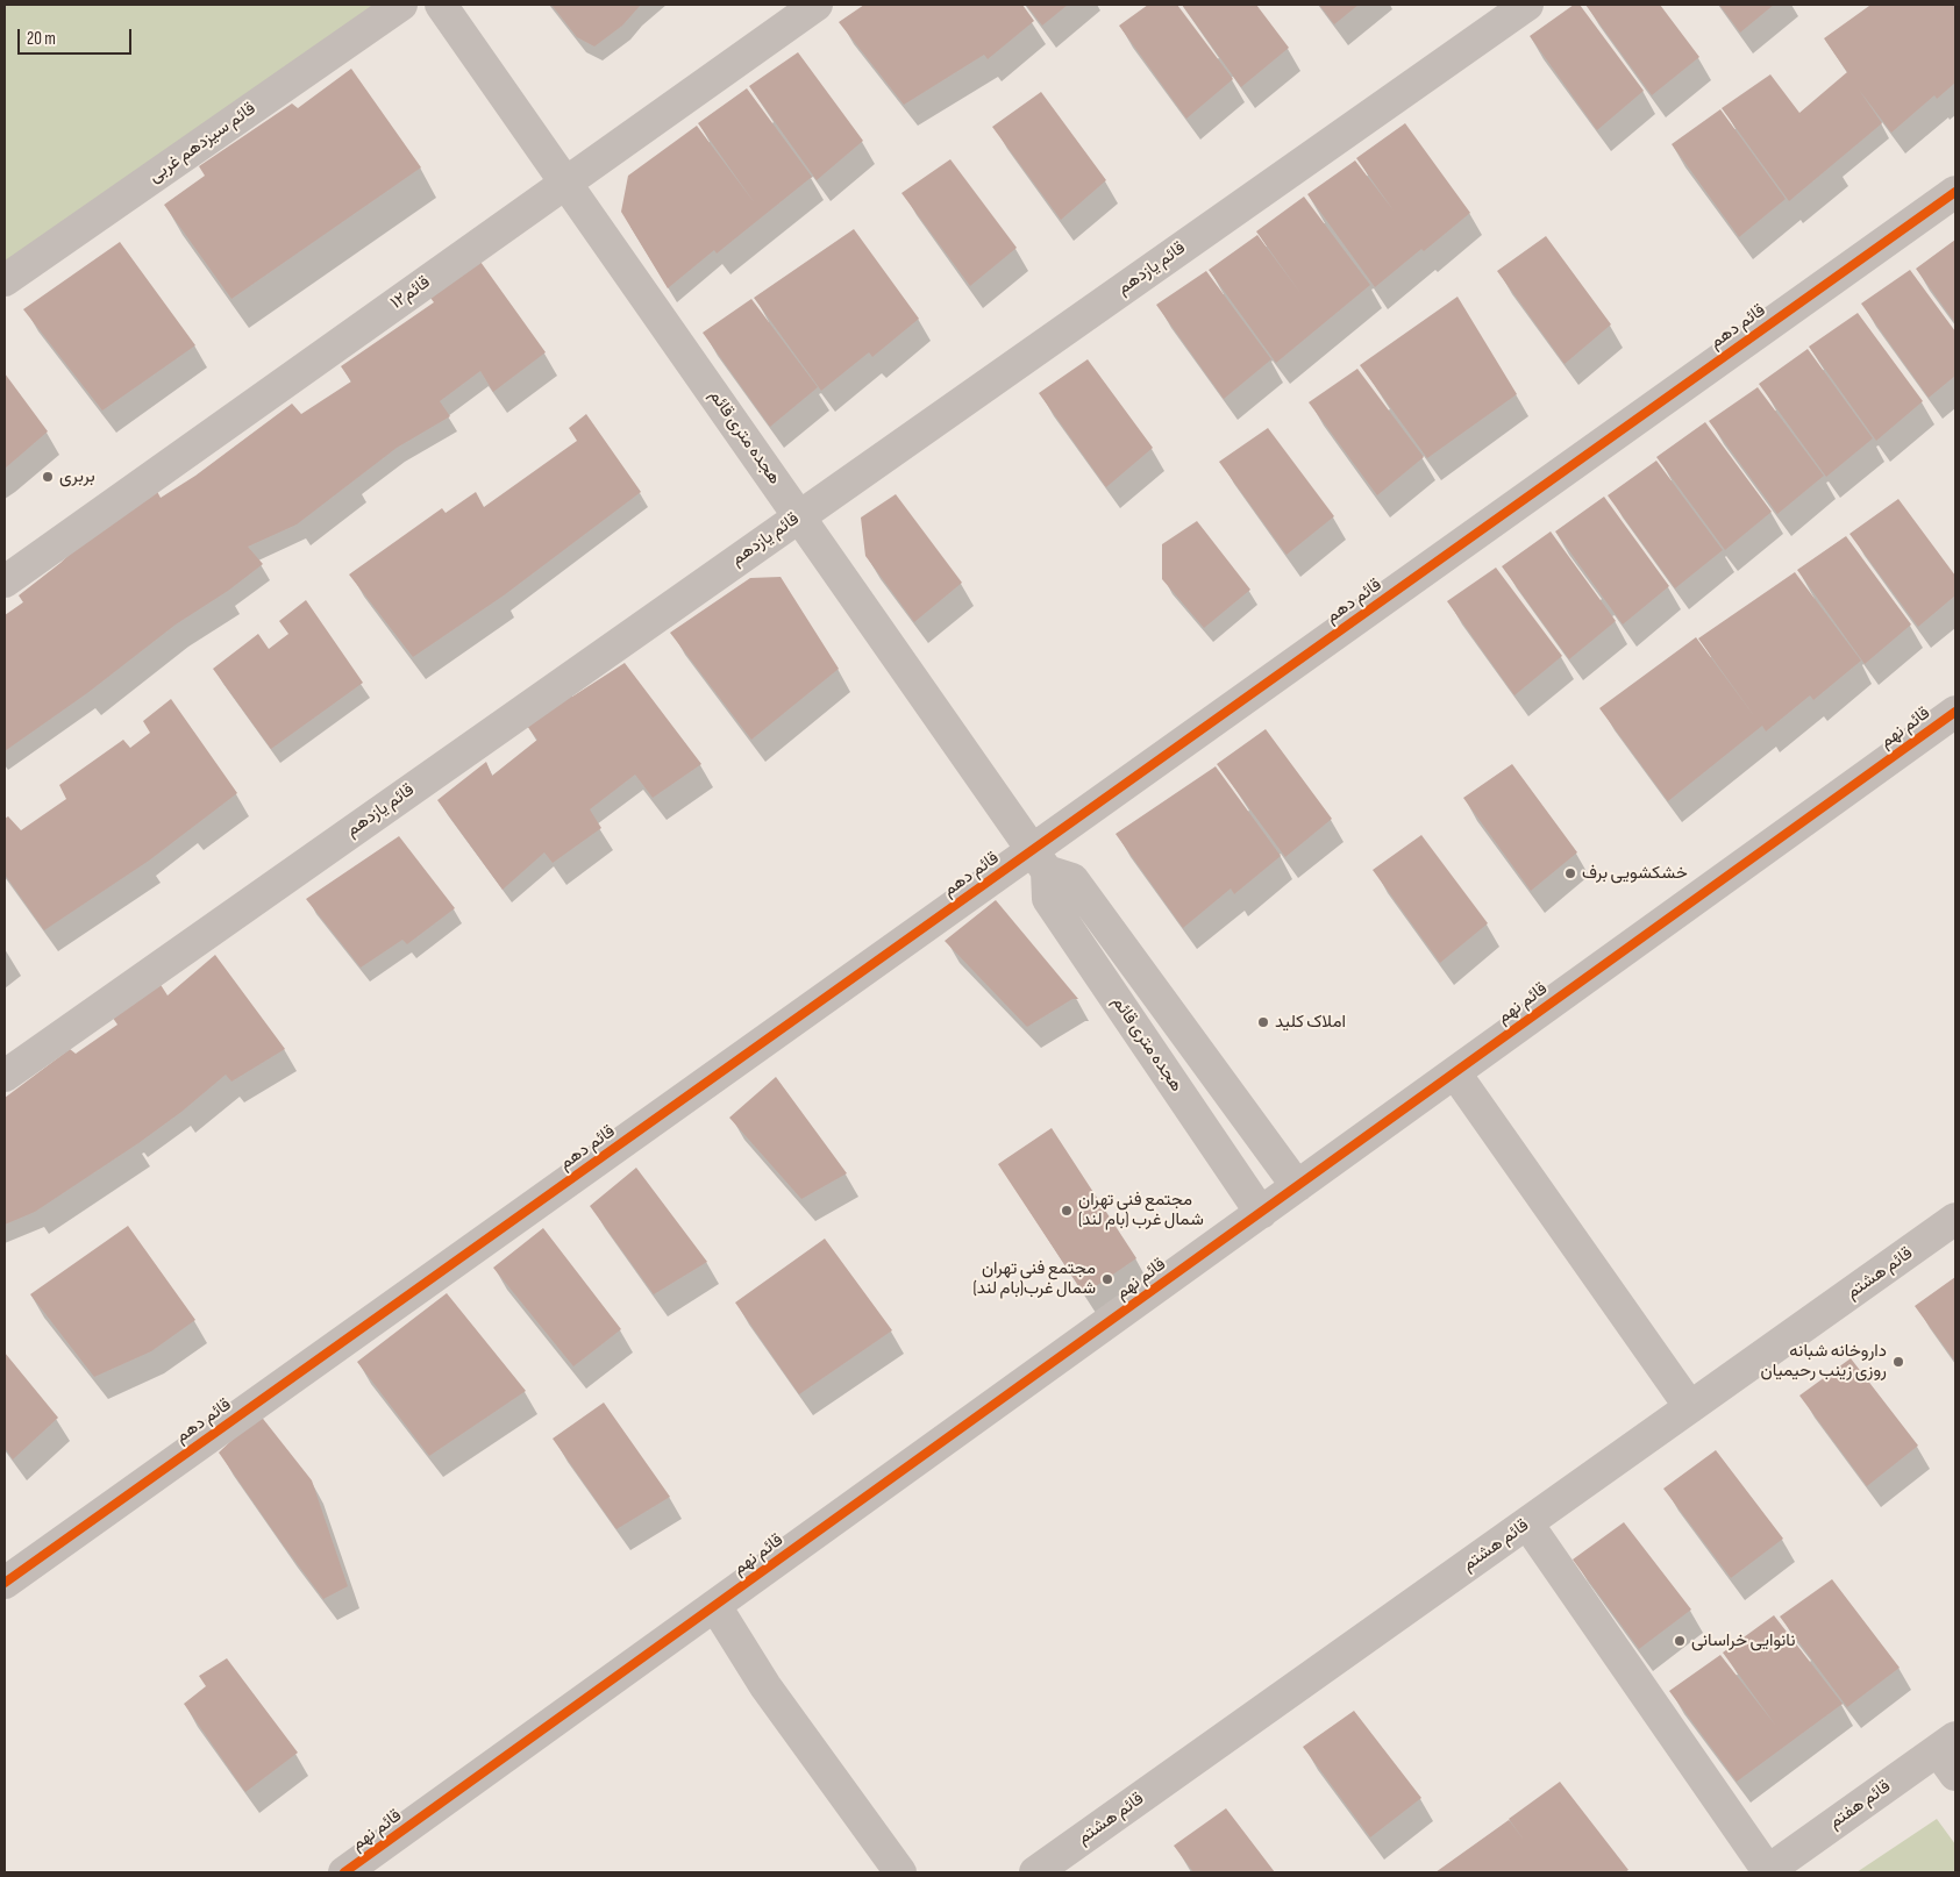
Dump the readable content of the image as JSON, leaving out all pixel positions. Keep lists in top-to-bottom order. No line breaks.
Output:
{"streets":{"street":["قائم سیزدهم غربی","قائم یازدهم","قائم۱۲","قائم دهم","هجده متری قائم","قائم نهم","قائم هشتم","قائم هفتم"]},"crossings":[["قائم یازدهم","هجده متری قائم"],["قائم۱۲","هجده متری قائم"],["قائم دهم","هجده متری قائم"],["هجده متری قائم","قائم نهم"]],"places":["بربری","خشکشویی برف","املاک کلید","مجتمع فنی تهران شمال غرب (بام لند)","مجتمع فنی تهران شمال غرب(بام لند)","داروخانه شبانه روزی زینب رحیمیان","نانوایی خراسانی"],"scale_bar":"20 m"}
